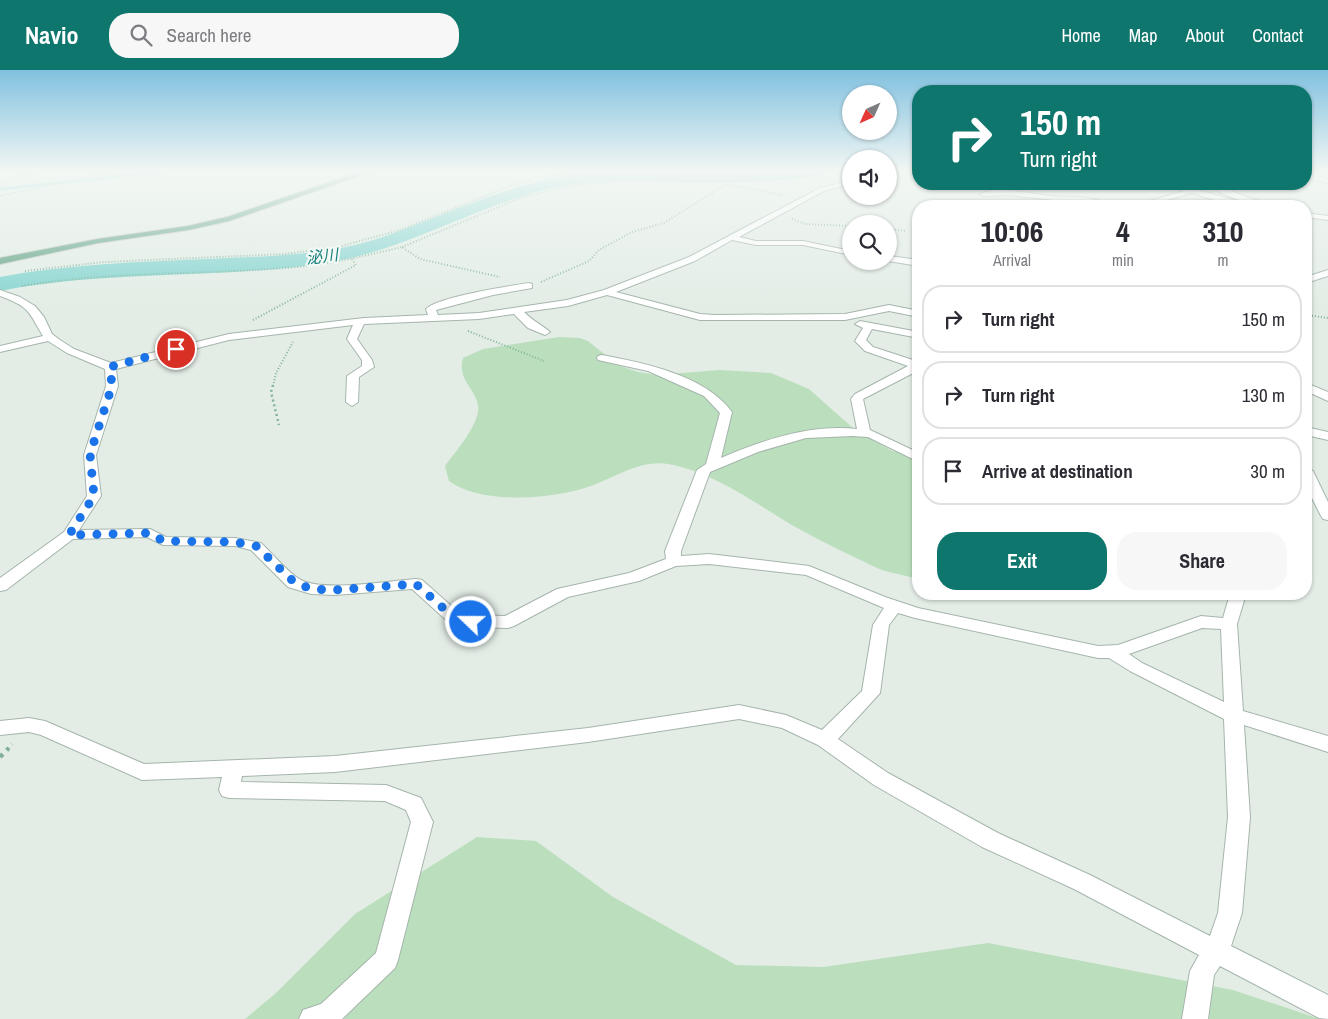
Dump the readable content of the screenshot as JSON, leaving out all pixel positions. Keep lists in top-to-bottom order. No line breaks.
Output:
{"water":["泌川"],"north":"bottom left","page":{"header":"Navio","search":"Search here","nav":["Home","Map","About","Contact"],"turn":["150 m","Turn right"],"eta":["10:06","Arrival","4","min","310","m"],"list":[{"name":"Turn right","value":"150 m"},{"name":"Turn right","value":"130 m"},{"name":"Arrive at destination","value":"30 m"}],"buttons":["Exit","Share"]}}
